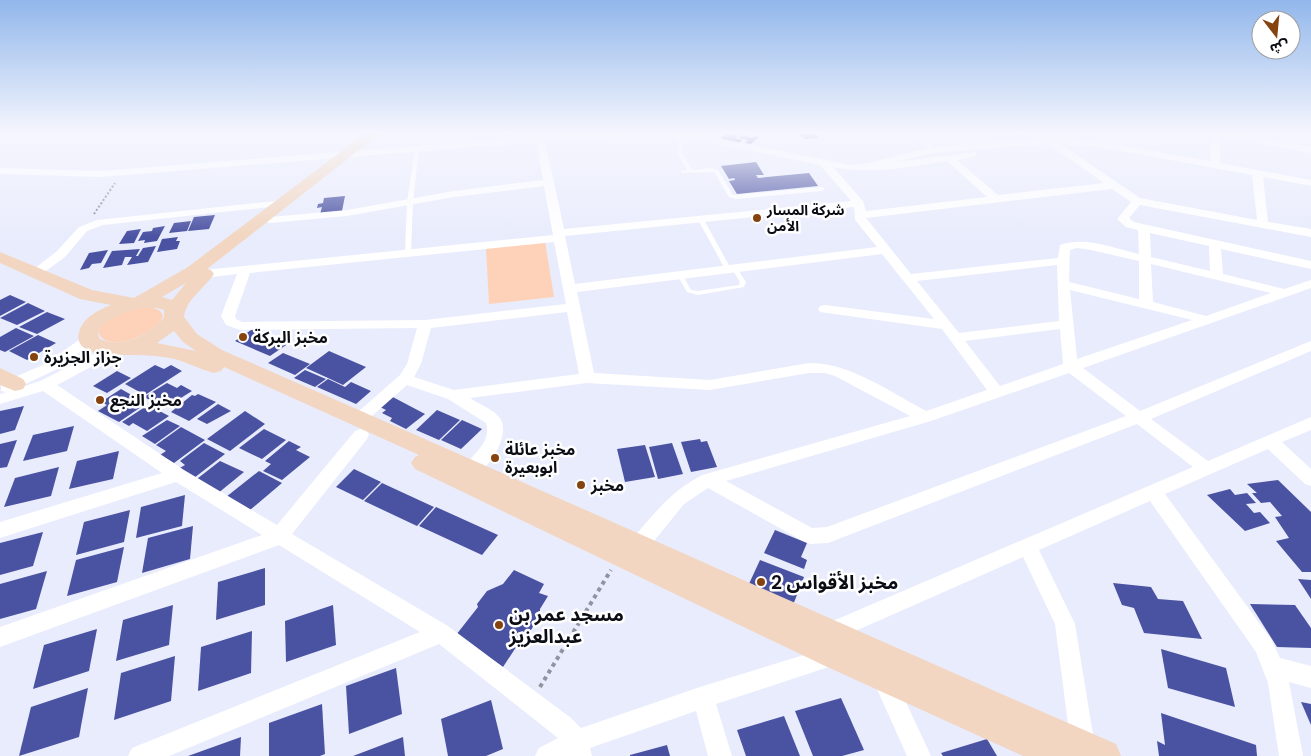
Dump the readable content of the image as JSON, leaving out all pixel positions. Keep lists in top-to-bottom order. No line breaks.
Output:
{"places":["شركة المسار الأمن","مخبز البركة","جزاز الجزيرة","مخبز النجع","مخبز عائلة ابوبعيرة","مخبز","مخبز الأقواس 2","مسجد عمر بن عبدالعزيز"],"north":"bottom"}
